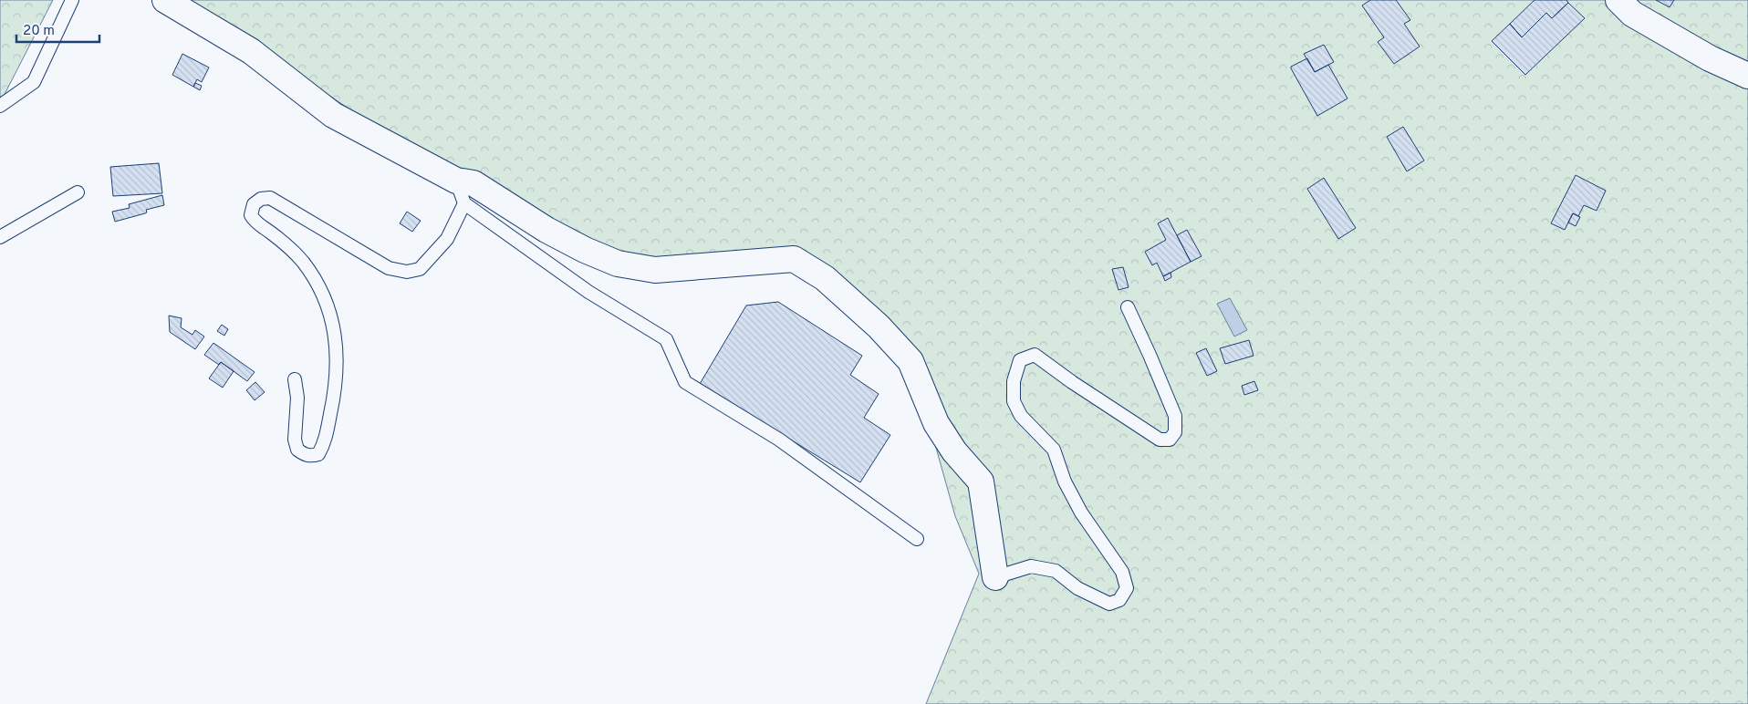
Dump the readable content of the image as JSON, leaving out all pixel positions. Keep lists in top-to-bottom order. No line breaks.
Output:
{"scale_bar":"20 m"}
